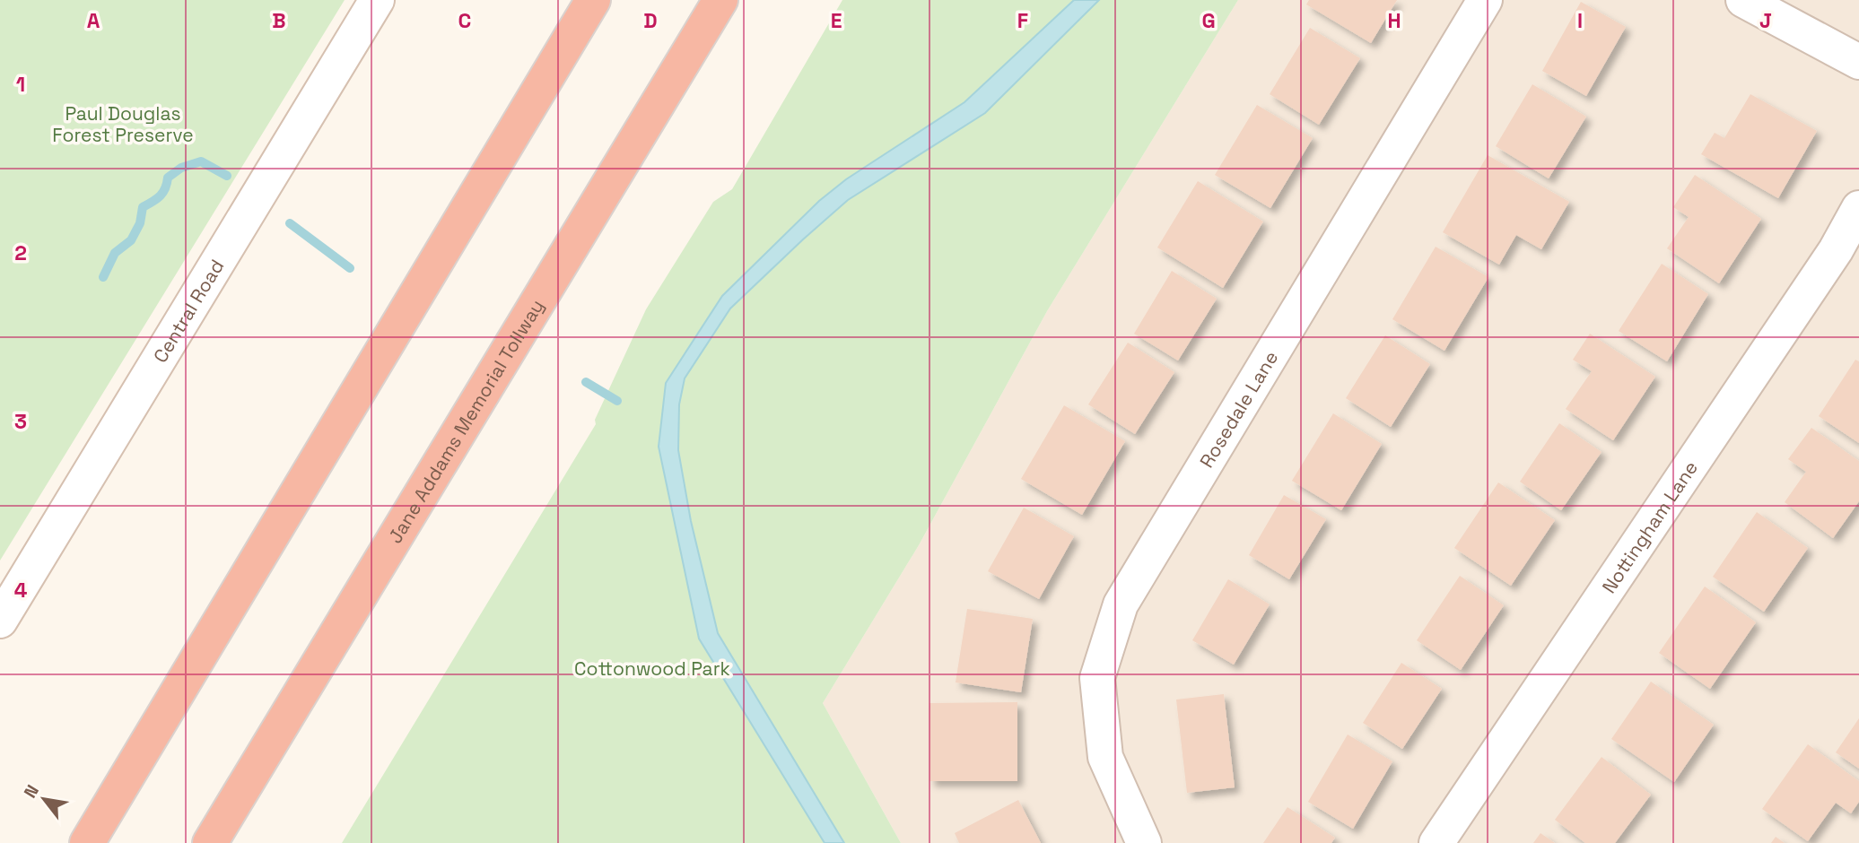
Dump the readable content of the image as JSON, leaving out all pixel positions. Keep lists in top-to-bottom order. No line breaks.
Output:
{"streets":{"highway":["Jane Addams Memorial Tollway"],"street":["Central Road","Rosedale Lane","Nottingham Lane"]},"parks":["Paul Douglas Forest Preserve","Cottonwood Park"],"north":"top left","grid":{"columns":["A","B","C","D","E","F","G","H","I","J"],"rows":["1","2","3","4"]}}
